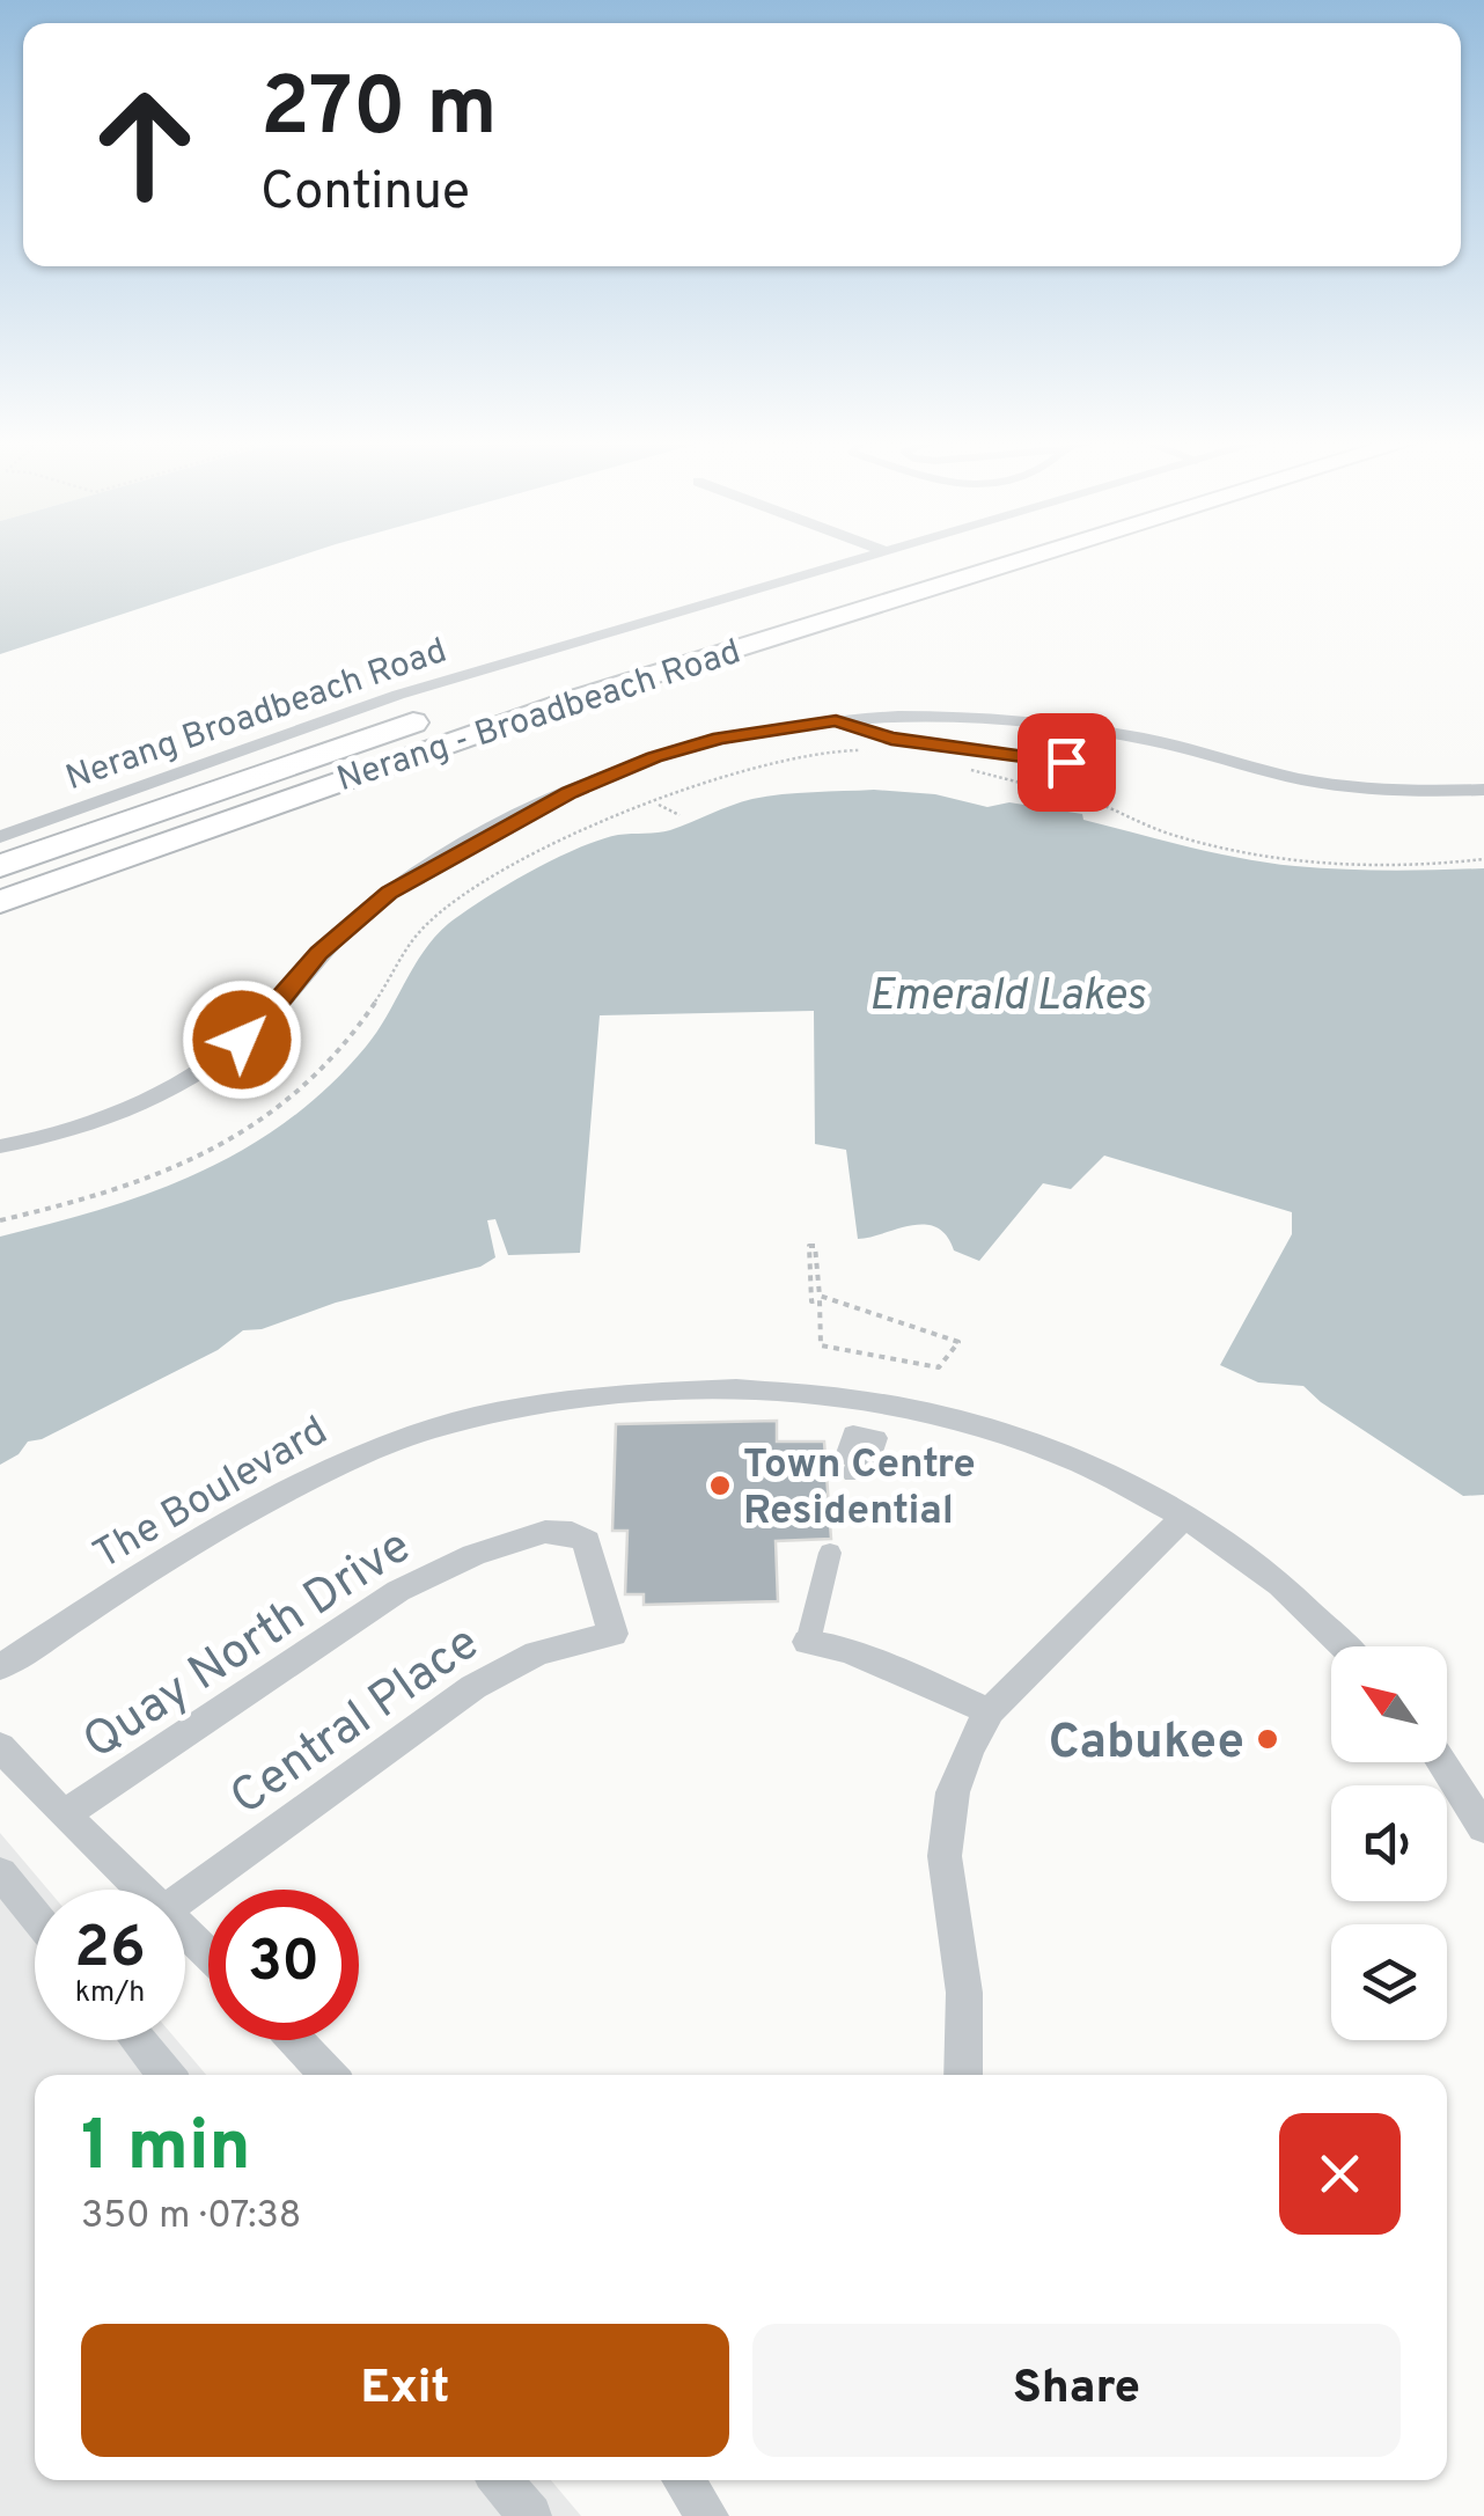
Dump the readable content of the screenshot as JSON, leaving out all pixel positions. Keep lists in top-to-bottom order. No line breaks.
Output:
{"streets":{"main road":["Nerang - Broadbeach Road"],"street":["Nerang Broadbeach Road","The Boulevard","Quay North Drive","Central Place"]},"crossings":[["Quay North Drive","Central Place"]],"water":["Emerald Lakes"],"places":["Town Centre Residential","Cabukee"],"north":"top left","page":{"turn":["270 m","Continue"],"speed":"26 km/h","limit":"30","heading":["1 min","350 m · 07:38"],"buttons":["Exit","Share"]}}
